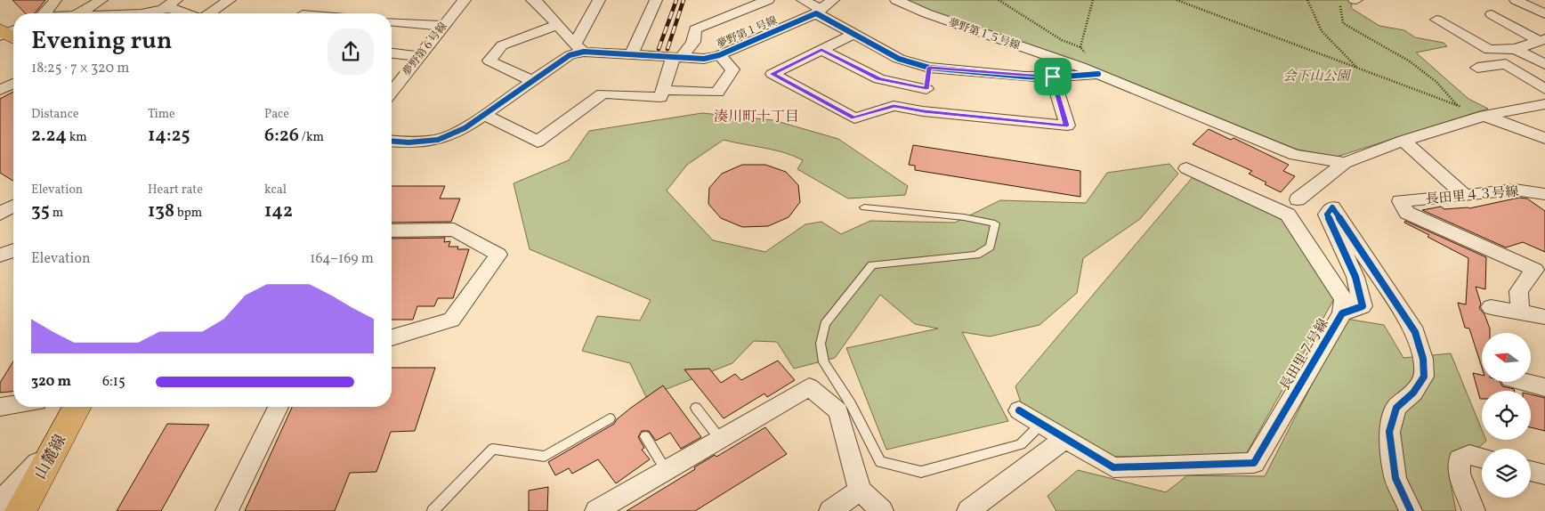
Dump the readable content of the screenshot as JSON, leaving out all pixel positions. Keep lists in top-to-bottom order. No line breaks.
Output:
{"streets":{"main road":["山麓線"],"street":["夢野第１号線","夢野第１５号線","夢野第６号線","長田里４３号線","長田里７号線"]},"districts":["湊川町十丁目"],"parks":["会下山公園"],"north":"left","page":{"heading":["Evening run","18:25 · 7 × 320 m"],"stats":[["Distance","2.24 km"],["Time","14:25"],["Pace","6:26 /km"],["Elevation","35 m"],["Heart rate","138 bpm"],["kcal","142"]],"chart":["Elevation","164–169 m"],"list":[{"name":"320 m","note":"6:15"}]}}
